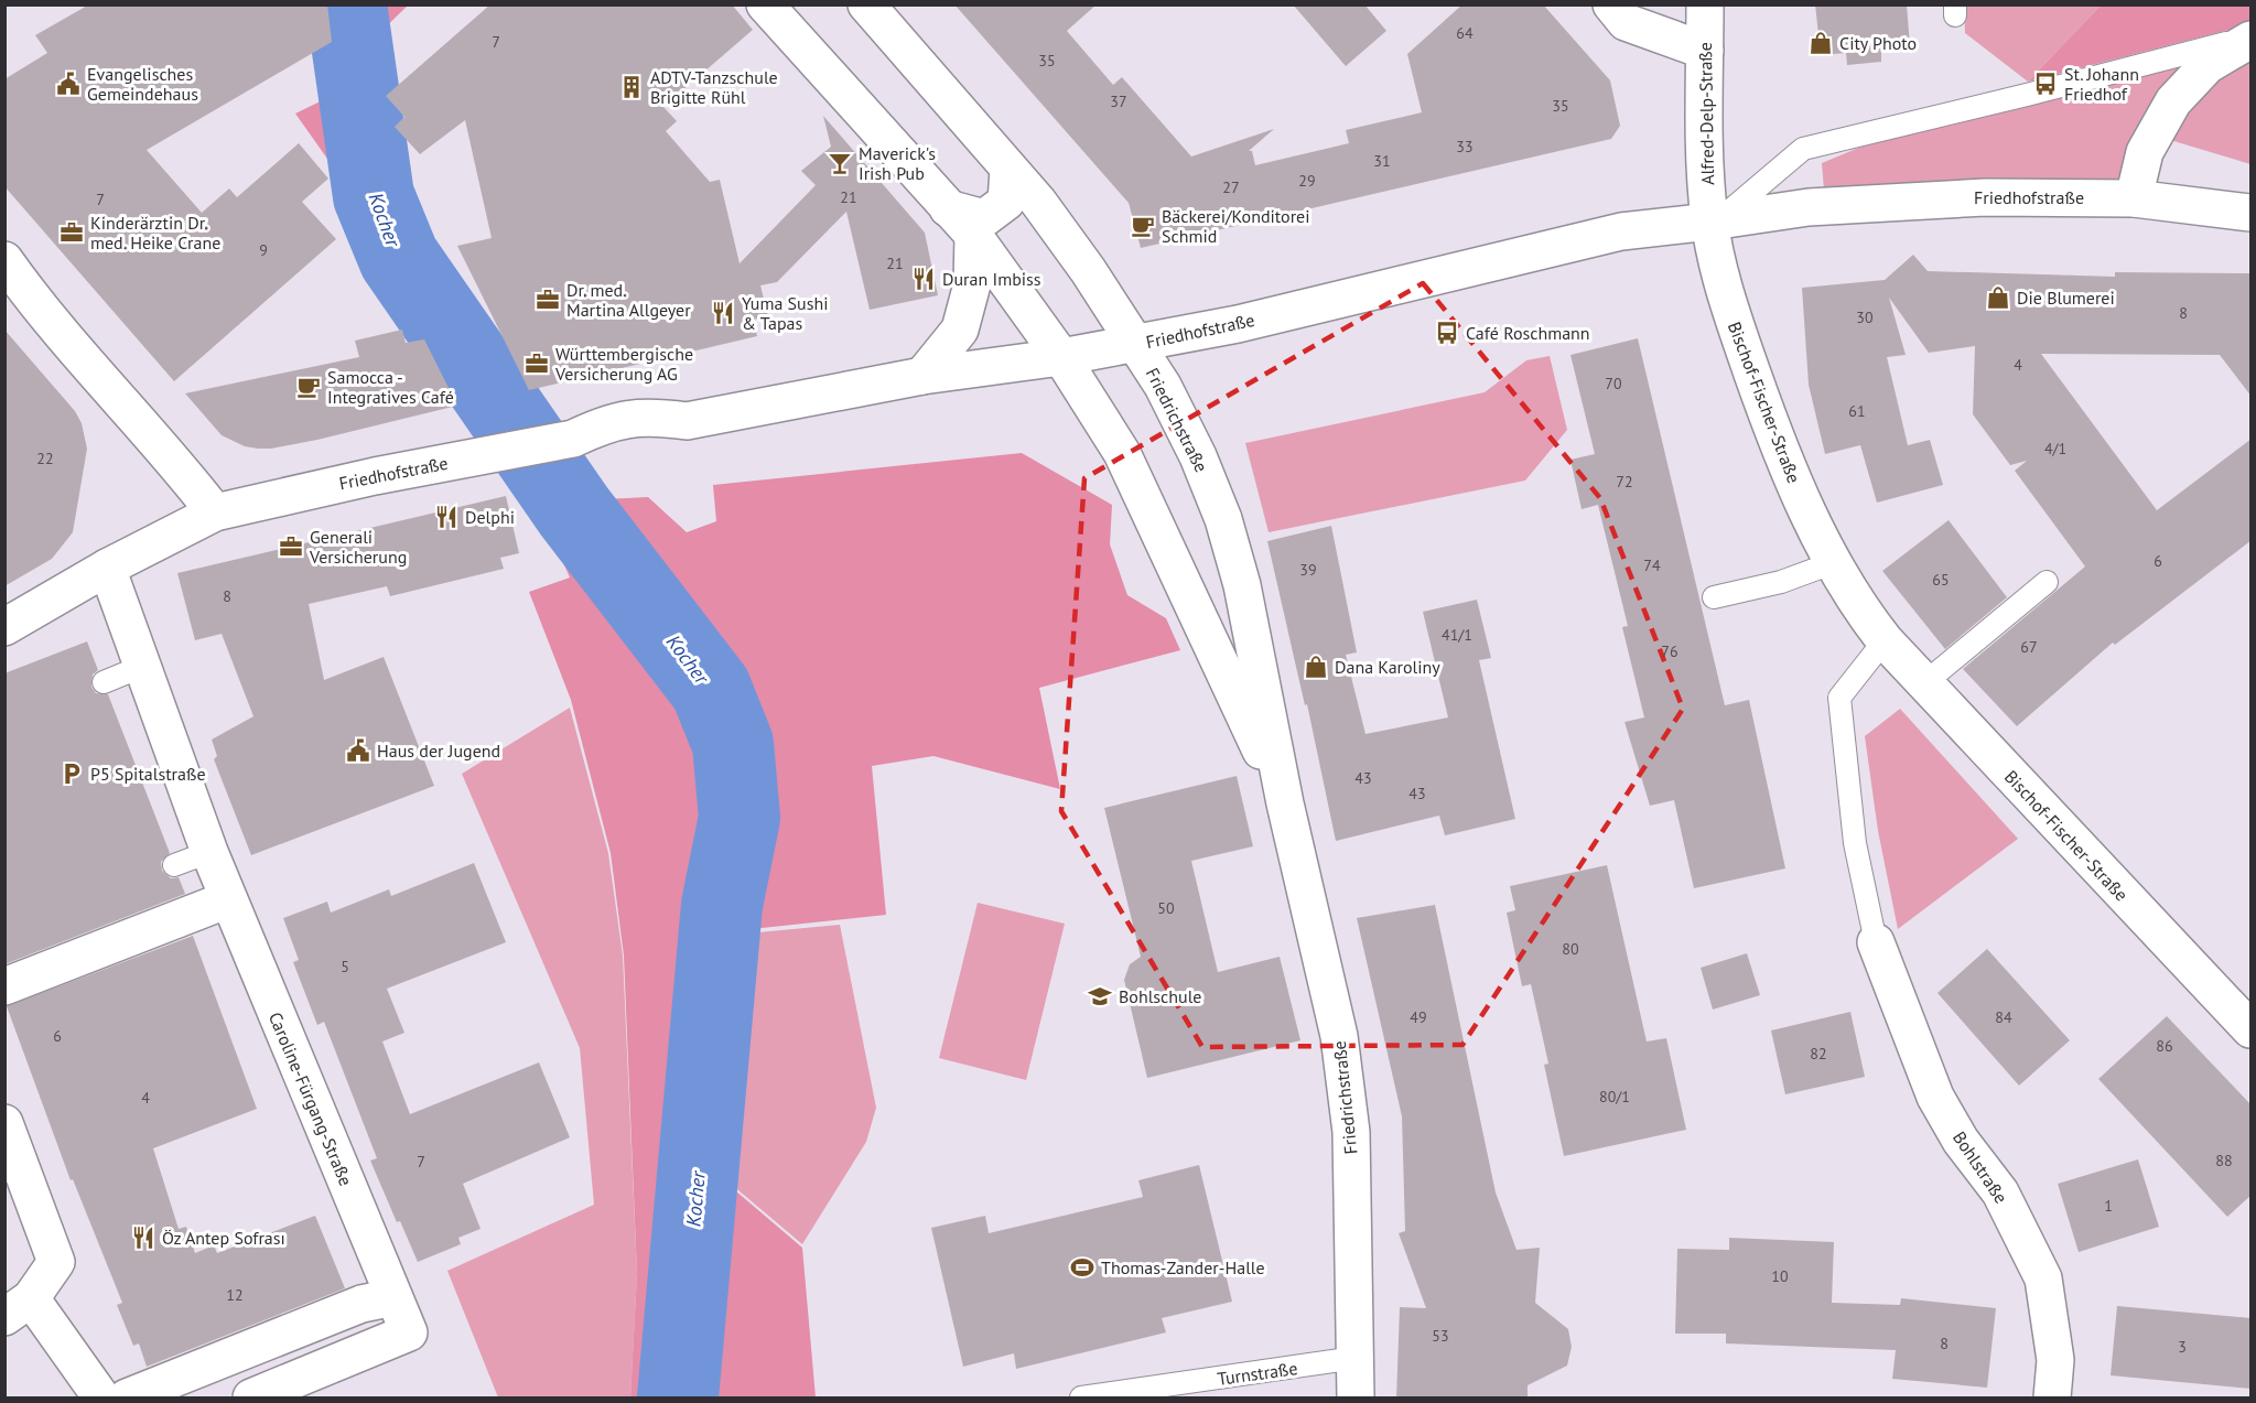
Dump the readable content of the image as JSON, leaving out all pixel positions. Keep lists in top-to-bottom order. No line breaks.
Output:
{"streets":{"street":["Alfred-Delp-Straße","Friedhofstraße","Bischof-Fischer-Straße","Friedrichstraße","Caroline-Fürgang-Straße","Bohlstraße"],"lane":["Turnstraße"]},"crossings":[["Alfred-Delp-Straße","Friedhofstraße"],["Alfred-Delp-Straße","Bischof-Fischer-Straße"],["Friedhofstraße","Bischof-Fischer-Straße"],["Friedhofstraße","Friedrichstraße"],["Friedhofstraße","Caroline-Fürgang-Straße"],["Friedrichstraße","Turnstraße"]],"water":["Kocher"],"places":{"shop":["City Photo","Die Blumerei","Dana Karoliny"],"public building":["Evangelisches Gemeindehaus","Haus der Jugend"],"bus stop":["St. Johann Friedhof","Café Roschmann"],"building":["ADTV-Tanzschule Brigitte Rühl"],"bar":["Maverick's Irish Pub"],"cafe":["Bäckerei/Konditorei Schmid","Samocca - Integratives Café"],"office":["Kinderärztin Dr. med. Heike Crane","Dr. med. Martina Allgeyer","Württembergische Versicherung AG","Generali Versicherung"],"restaurant":["Duran Imbiss","Yuma Sushi & Tapas","Delphi","Öz Antep Sofrası"],"parking":["P5 Spitalstraße"],"school or university":["Bohlschule"],"sports":["Thomas-Zander-Halle"]},"house_numbers":["64","7","35","37","35","33","31","29","27","21","7","9","21","8","30","4","70","61","4/1","22","72","6","74","39","65","8","41/1","67","76","43","43","50","80","5","49","84","6","86","82","80/1","4","88","7","1","10","12","53","8","3"]}
